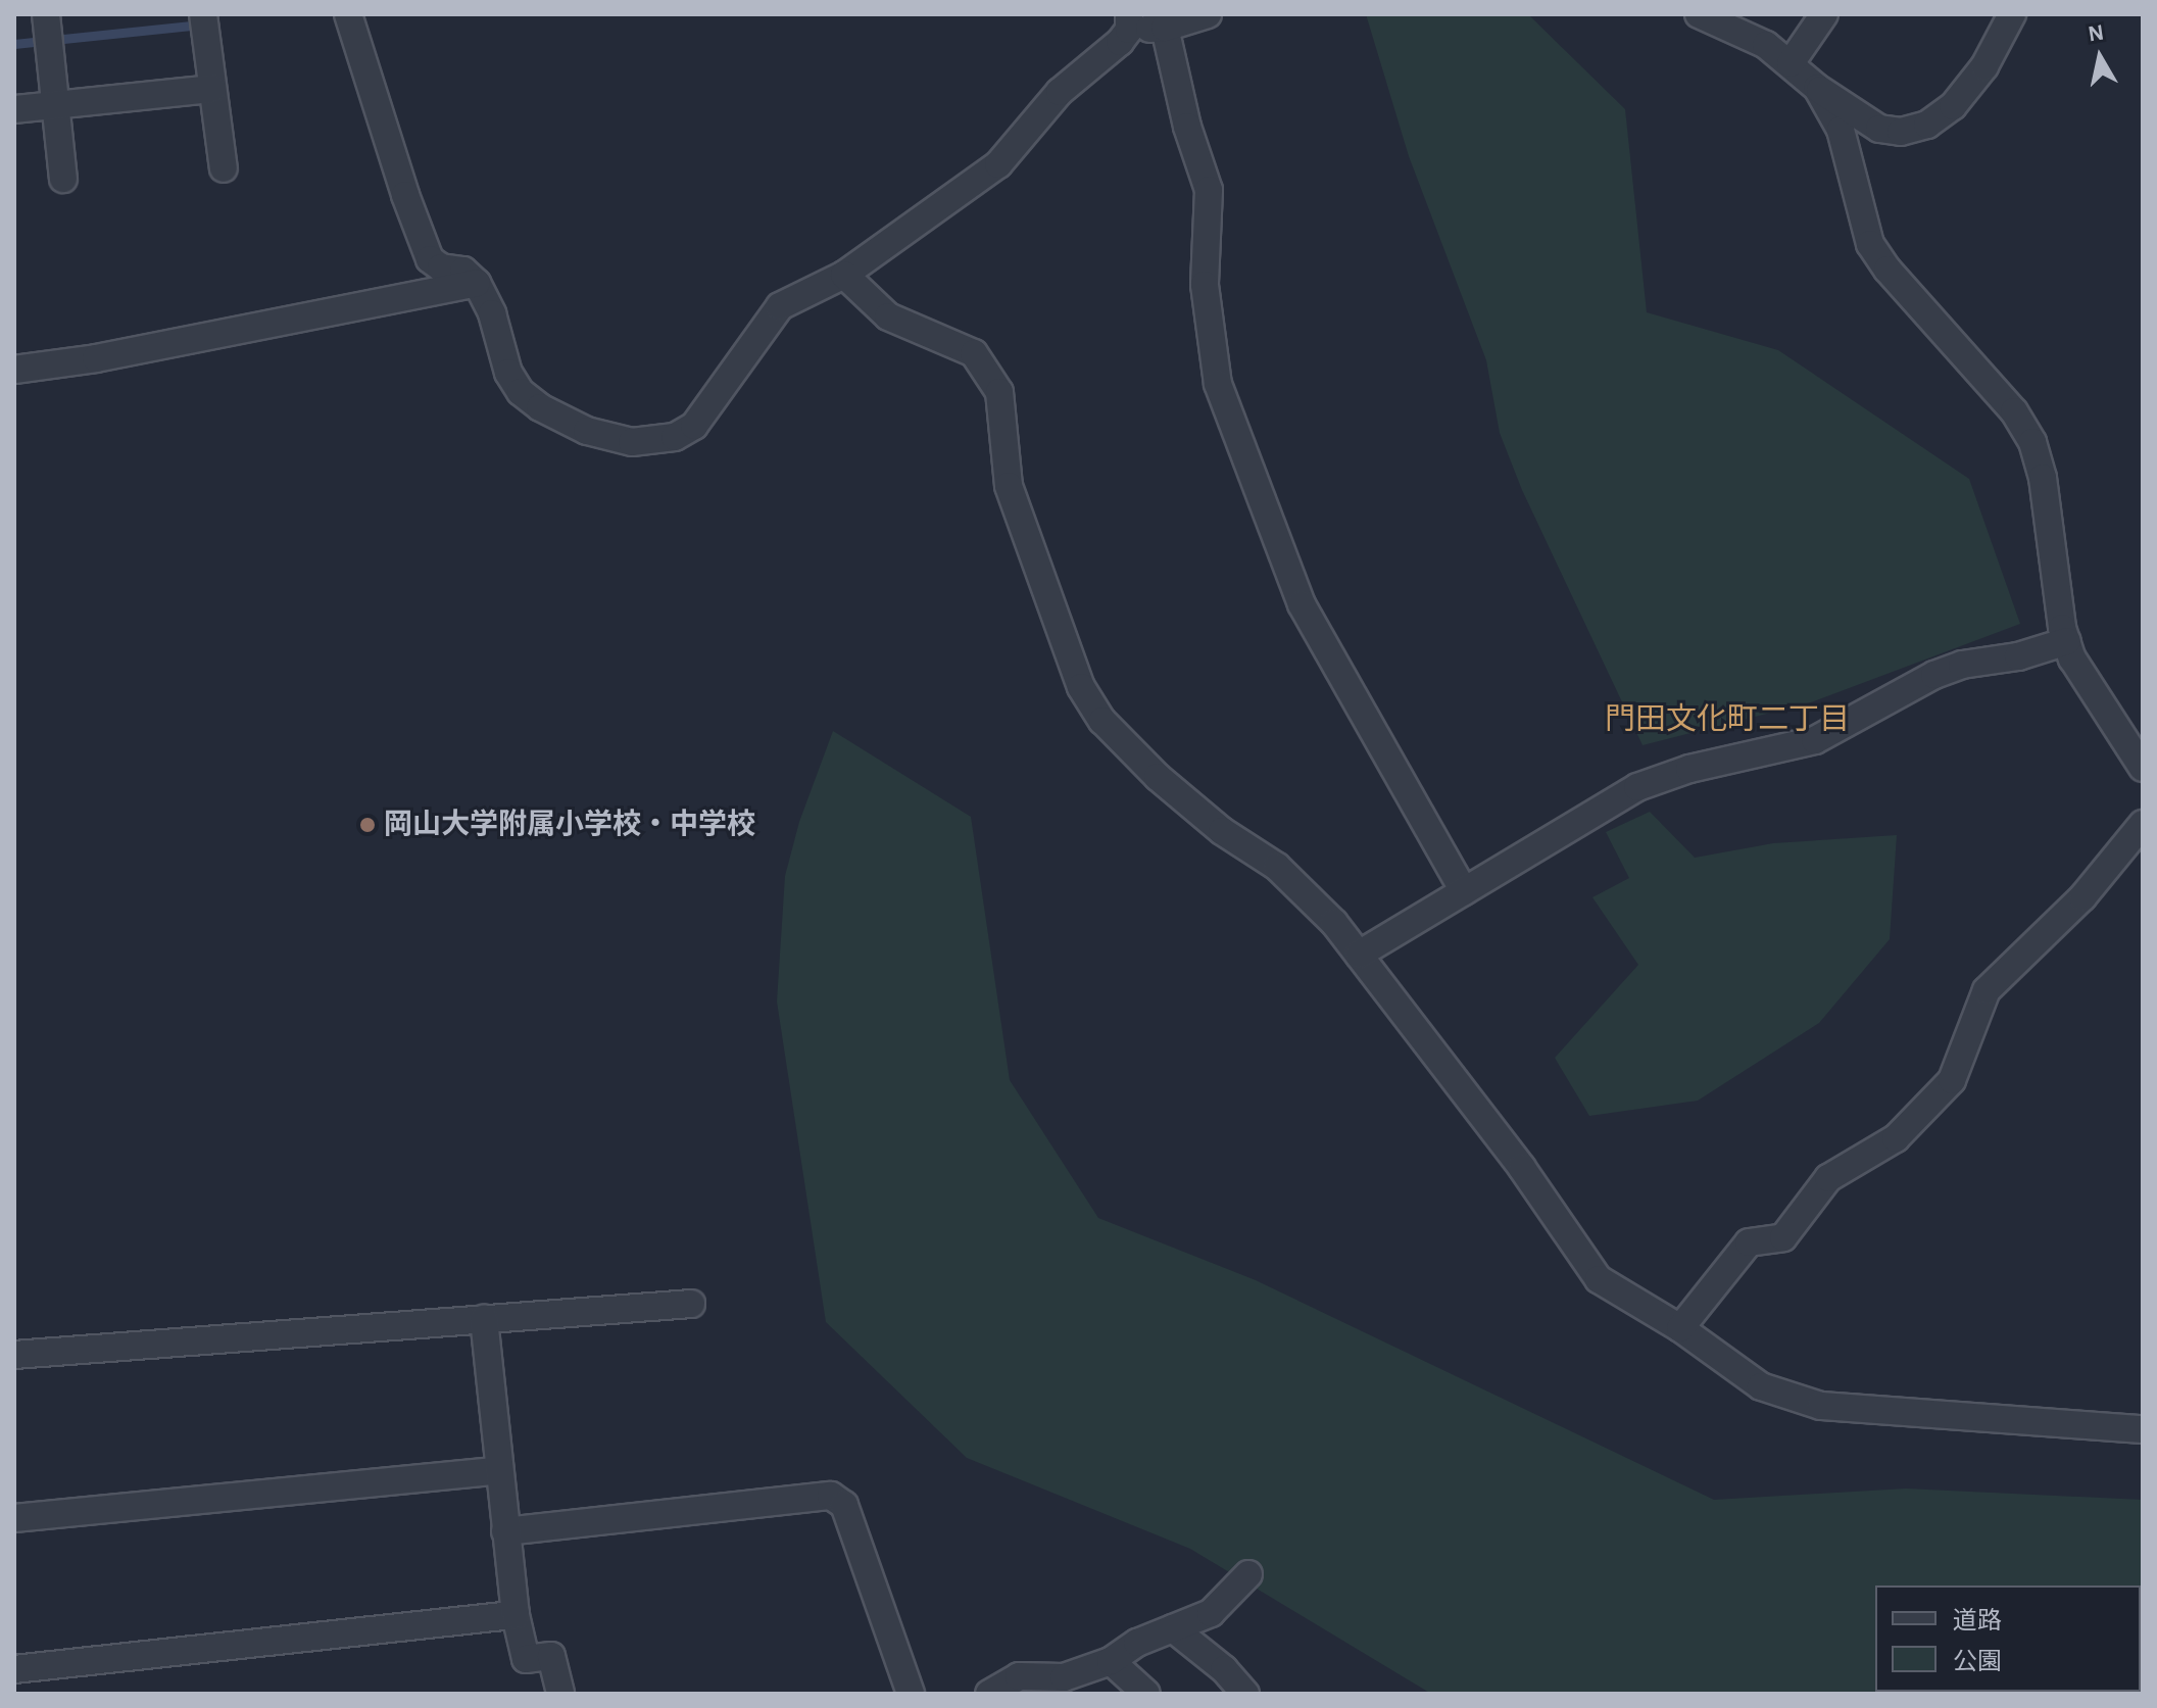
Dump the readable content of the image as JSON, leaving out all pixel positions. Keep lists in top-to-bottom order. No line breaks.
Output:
{"districts":["門田文化町二丁目"],"places":["岡山大学附属小学校・中学校"],"legend":["道路","公園"],"north":"top"}
